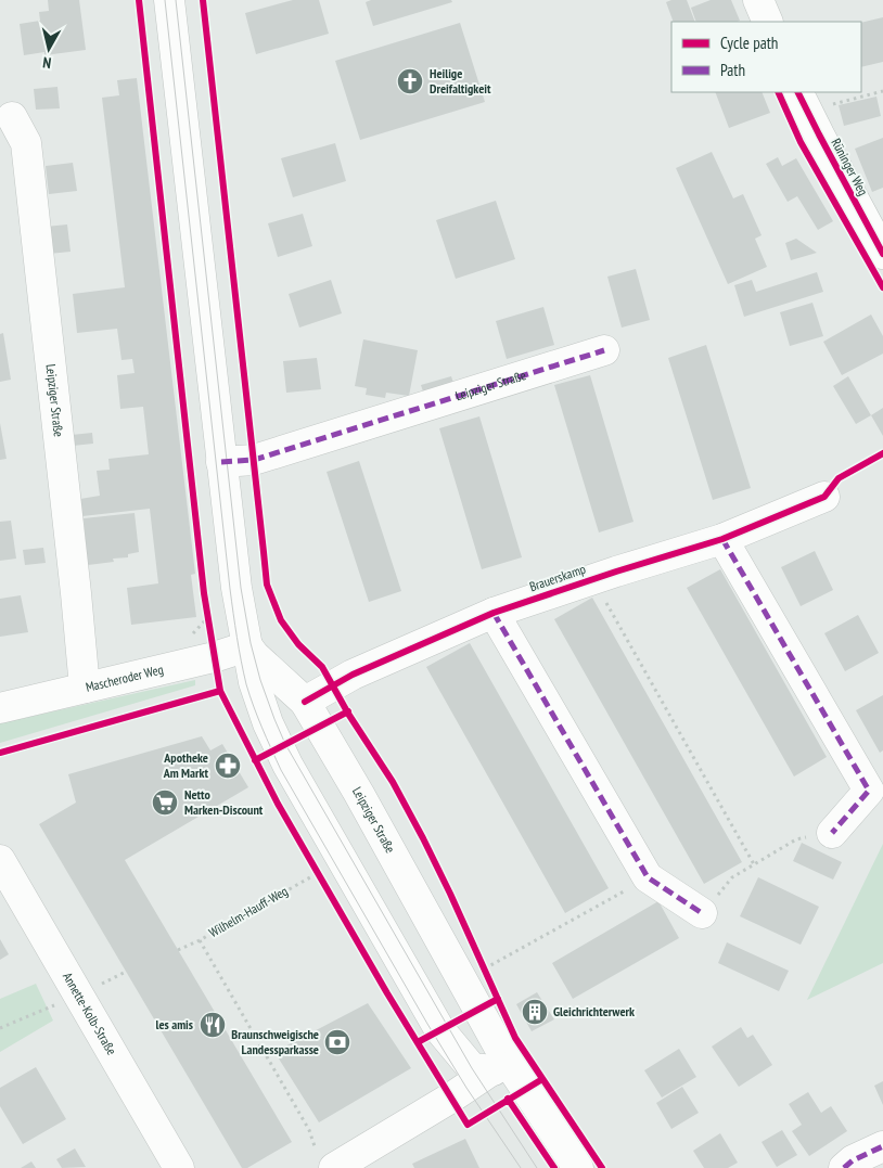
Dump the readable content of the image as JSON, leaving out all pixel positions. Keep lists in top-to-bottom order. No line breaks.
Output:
{"streets":{"street":["Rüninger Weg","Leipziger Straße","Brauerskamp","Mascheroder Weg","Annette-Kolb-Straße"],"path":["Wilhelm-Hauff-Weg"]},"crossings":[["Leipziger Straße","Brauerskamp"],["Leipziger Straße","Mascheroder Weg"]],"places":{"church":["Heilige Dreifaltigkeit"],"pharmacy":["Apotheke Am Markt"],"supermarket":["Netto Marken-Discount"],"building":["Gleichrichterwerk"],"restaurant":["les amis"],"bank":["Braunschweigische Landessparkasse"]},"legend":["Cycle path","Path"],"north":"bottom"}
